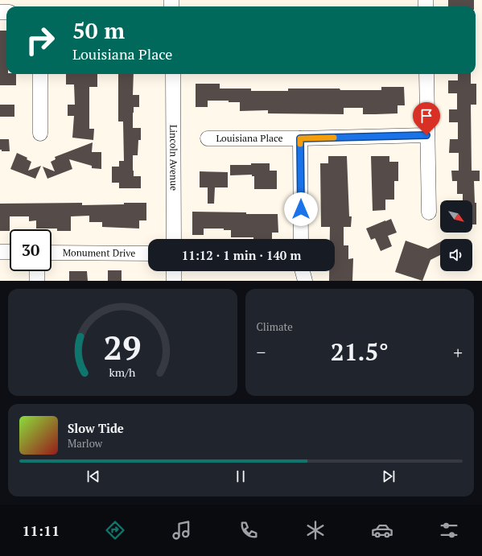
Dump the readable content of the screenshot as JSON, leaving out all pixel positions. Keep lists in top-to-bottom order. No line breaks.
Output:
{"streets":{"street":["Louisiana Place","Lincoln Avenue","Monument Drive"]},"north":"bottom right","page":{"turn":["50 m","Louisiana Place"],"limit":"30","trip":"11:12 · 1 min · 140 m","tile":"Climate","heat":["−","21.5°","+"],"song":["Slow Tide","Marlow"],"tabs":"11:11","gauge":["29","km/h"]}}
